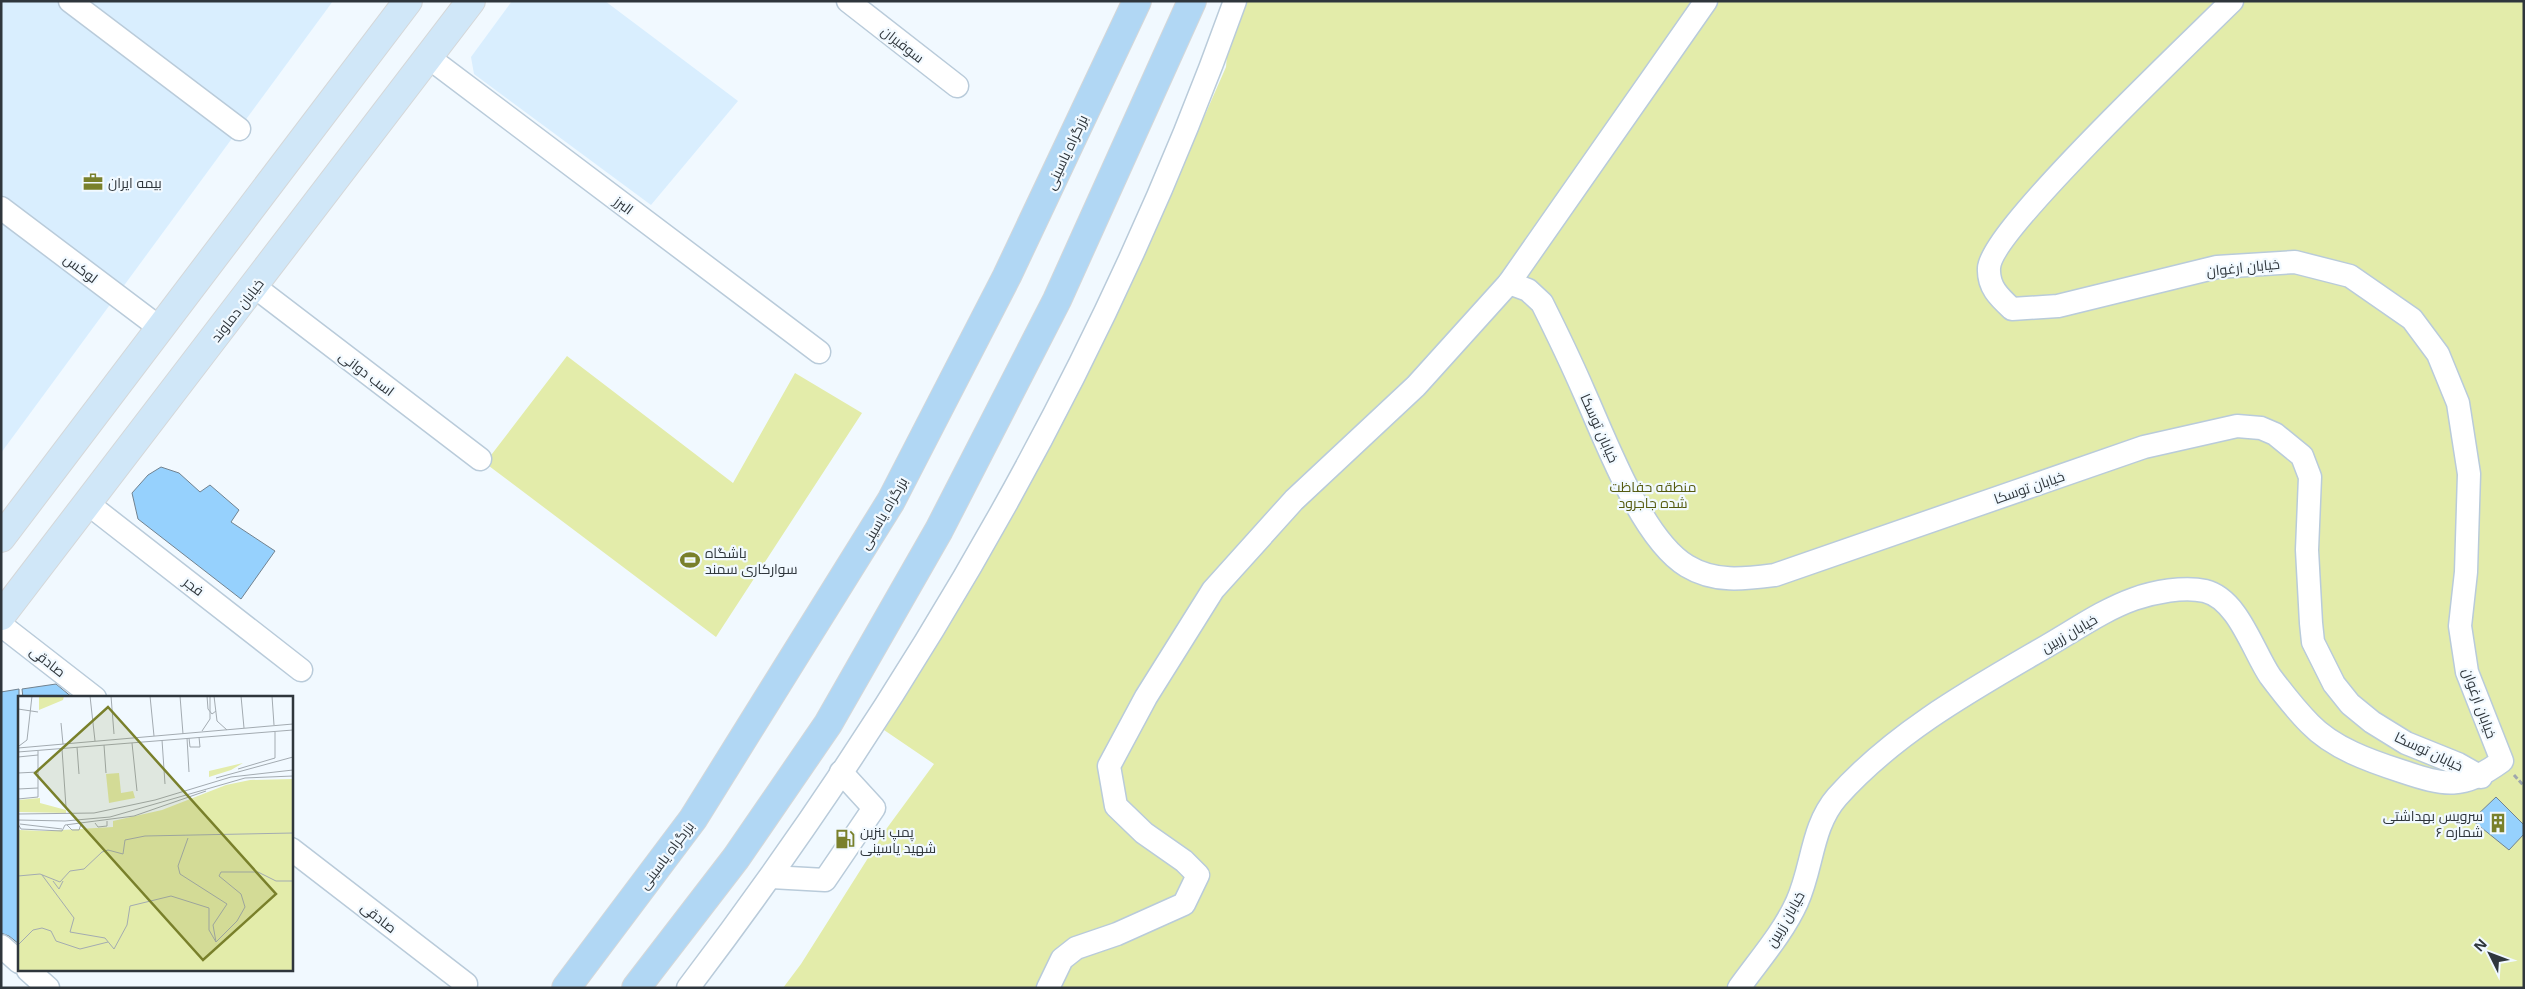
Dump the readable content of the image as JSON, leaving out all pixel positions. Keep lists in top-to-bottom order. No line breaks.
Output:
{"streets":{"highway":["بزرگراه یاسینی"],"main road":["خیابان دماوند"],"street":["سوفیران","البرز","خیابان ارغوان","لوکس","اسب دوانی","خیابان توسکا","فجر","خیابان زربین","صادقی"]},"crossings":[["البرز","خیابان دماوند"],["خیابان ارغوان","خیابان توسکا"],["خیابان ارغوان","خیابان زربین"],["خیابان دماوند","اسب دوانی"],["خیابان دماوند","فجر"],["خیابان توسکا","خیابان زربین"]],"parks":["منطقه حفاظت شده جاجرود"],"places":{"office":["بیمه ایران"],"sports":["باشگاه سوارکاری سمند"],"building":["سرویس بهداشتی شماره ۶"],"fuel station":["پمپ بنزین شهید یاسینی"]},"north":"top left"}
